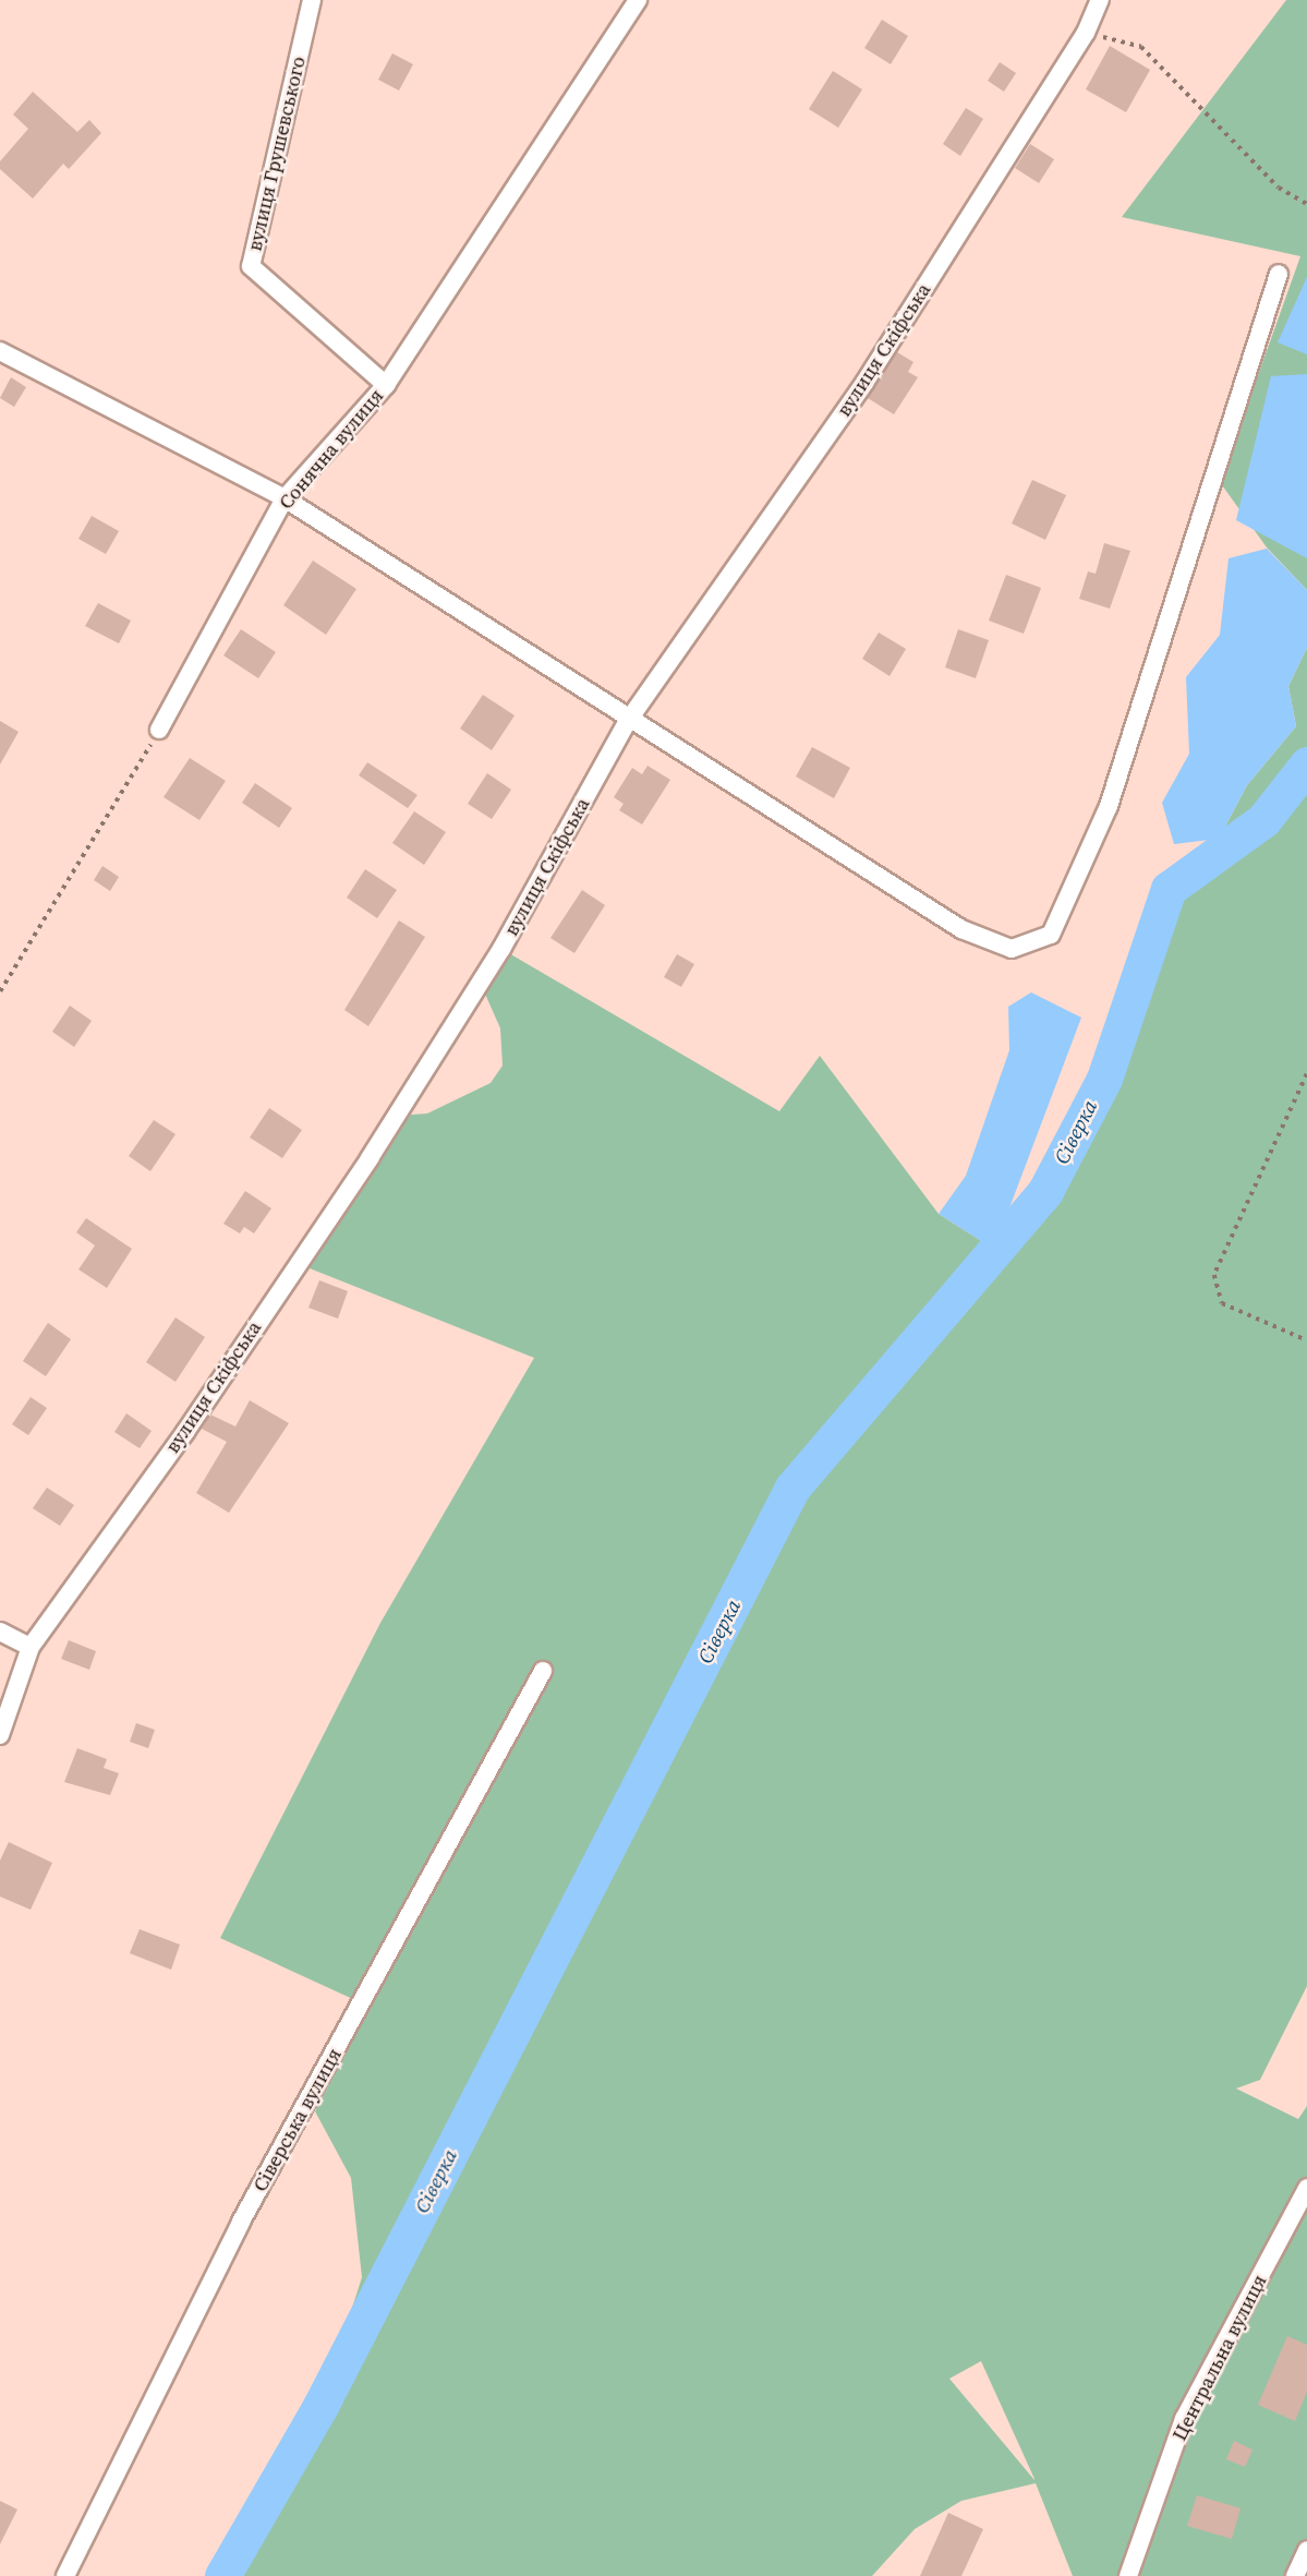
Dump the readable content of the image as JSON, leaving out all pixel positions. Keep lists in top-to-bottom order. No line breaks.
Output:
{"streets":{"street":["вулиця Грушевського","вулиця Скіфська","Сонячна вулиця","Сіверська вулиця","Центральна вулиця"]},"crossings":[["вулиця Грушевського","Сонячна вулиця"]],"water":["Сіверка"]}
